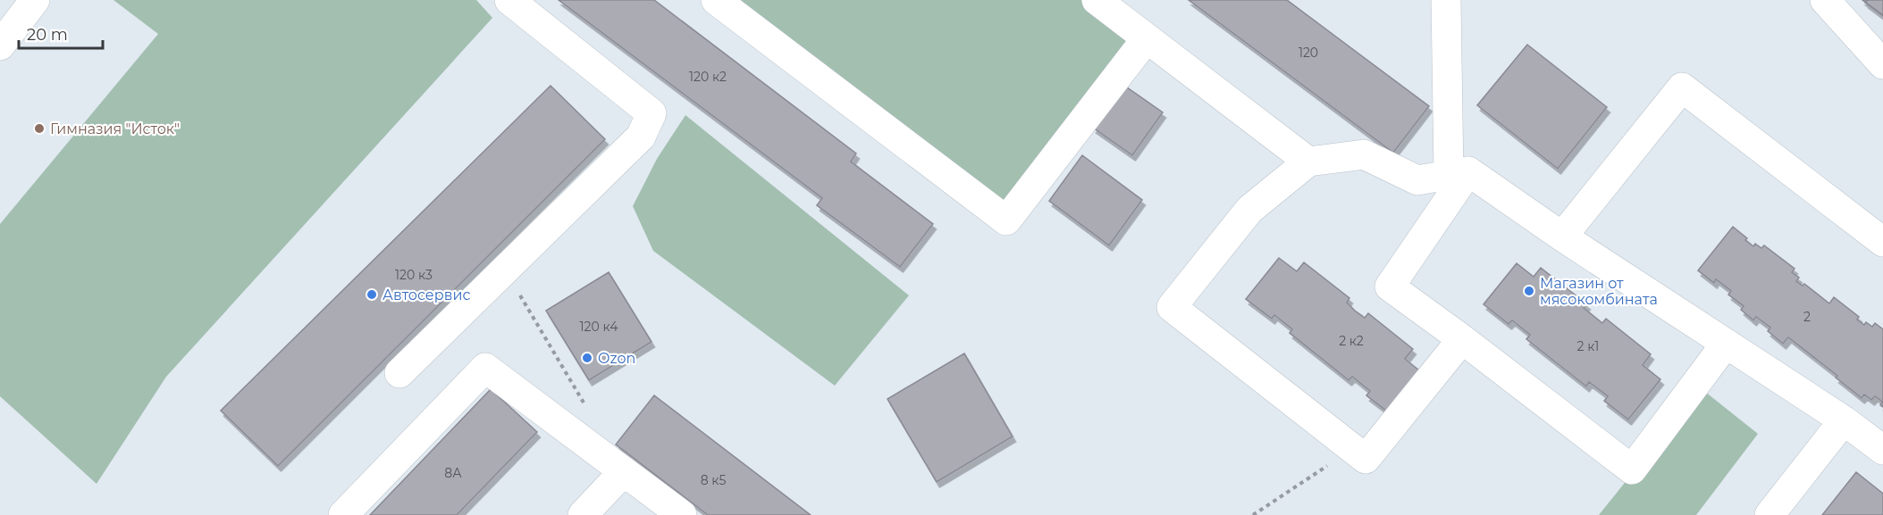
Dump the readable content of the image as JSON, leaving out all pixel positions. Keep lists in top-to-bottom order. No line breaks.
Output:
{"places":["Гимназия \"Исток\"","Магазин от мясокомбината","Автосервис","Ozon"],"house_numbers":["120","120 к2","120 к3","2","120 к4","2 к2","2 к1","8А","8 к5"],"scale_bar":"20 m"}
